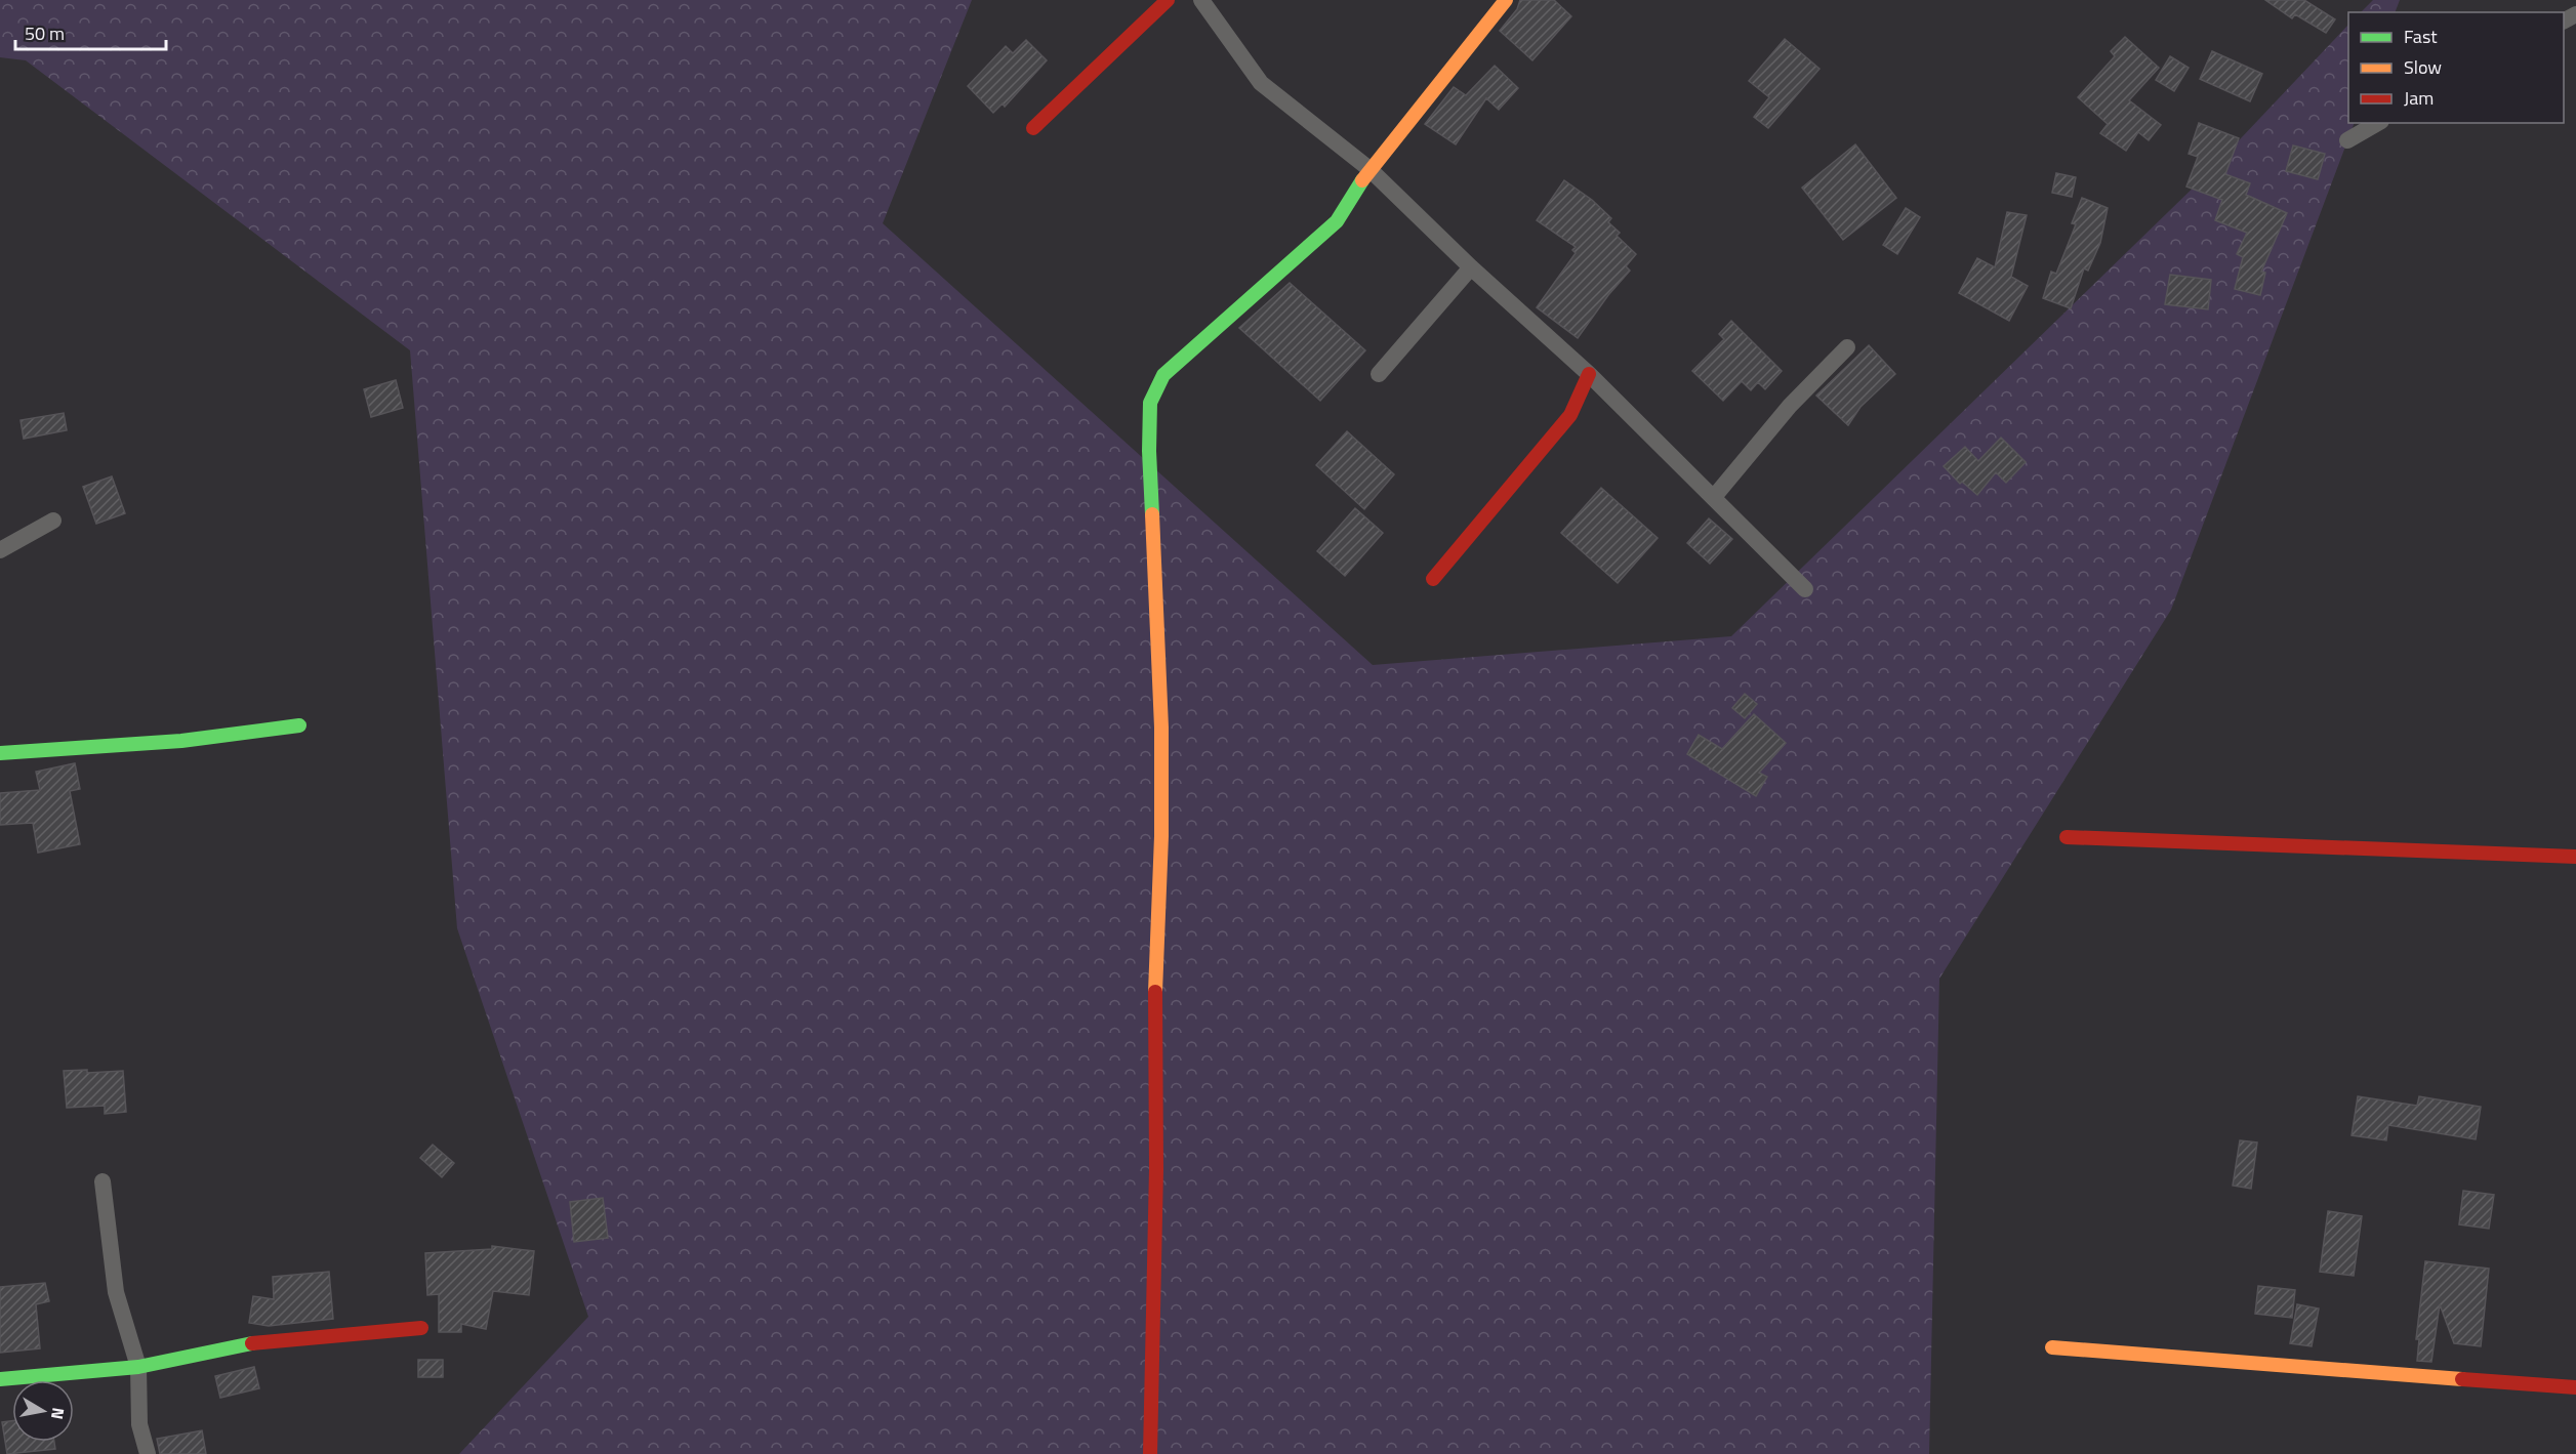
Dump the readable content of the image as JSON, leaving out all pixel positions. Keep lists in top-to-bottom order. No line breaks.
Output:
{"legend":["Fast","Slow","Jam"],"scale_bar":"50 m","north":"right"}
